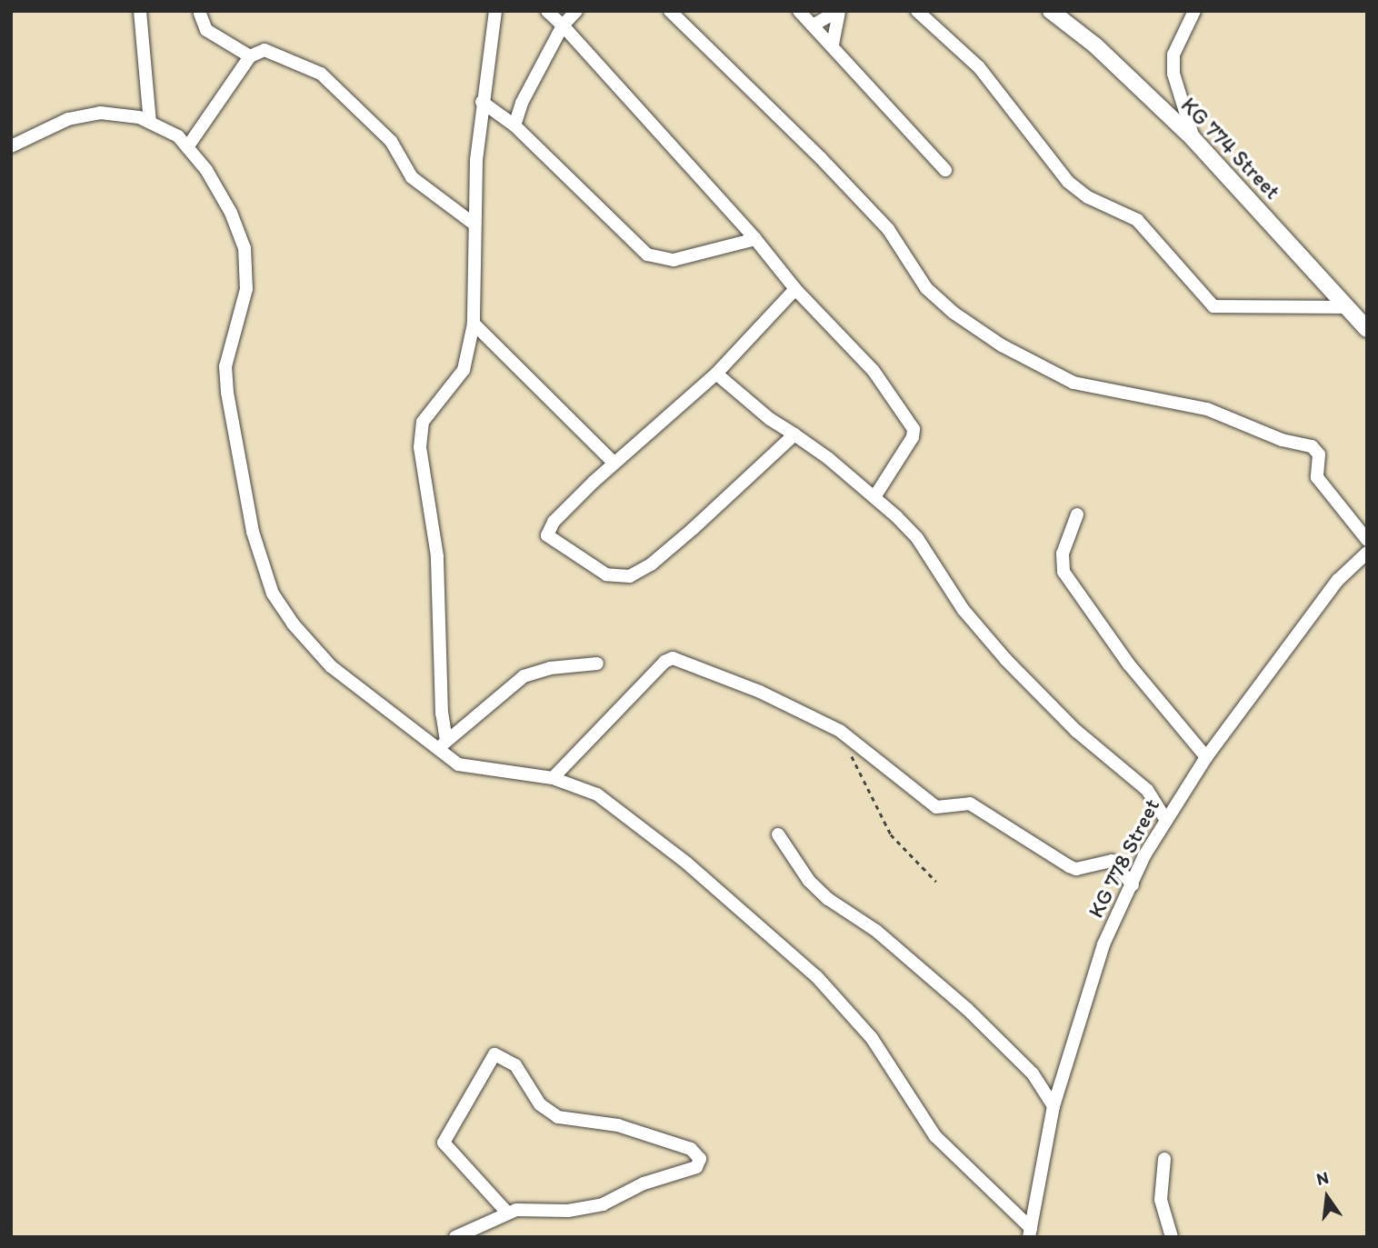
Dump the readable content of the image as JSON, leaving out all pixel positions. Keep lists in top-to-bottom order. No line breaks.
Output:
{"streets":{"street":["KG 774 Street","KG 778 Street"]},"north":"top"}
